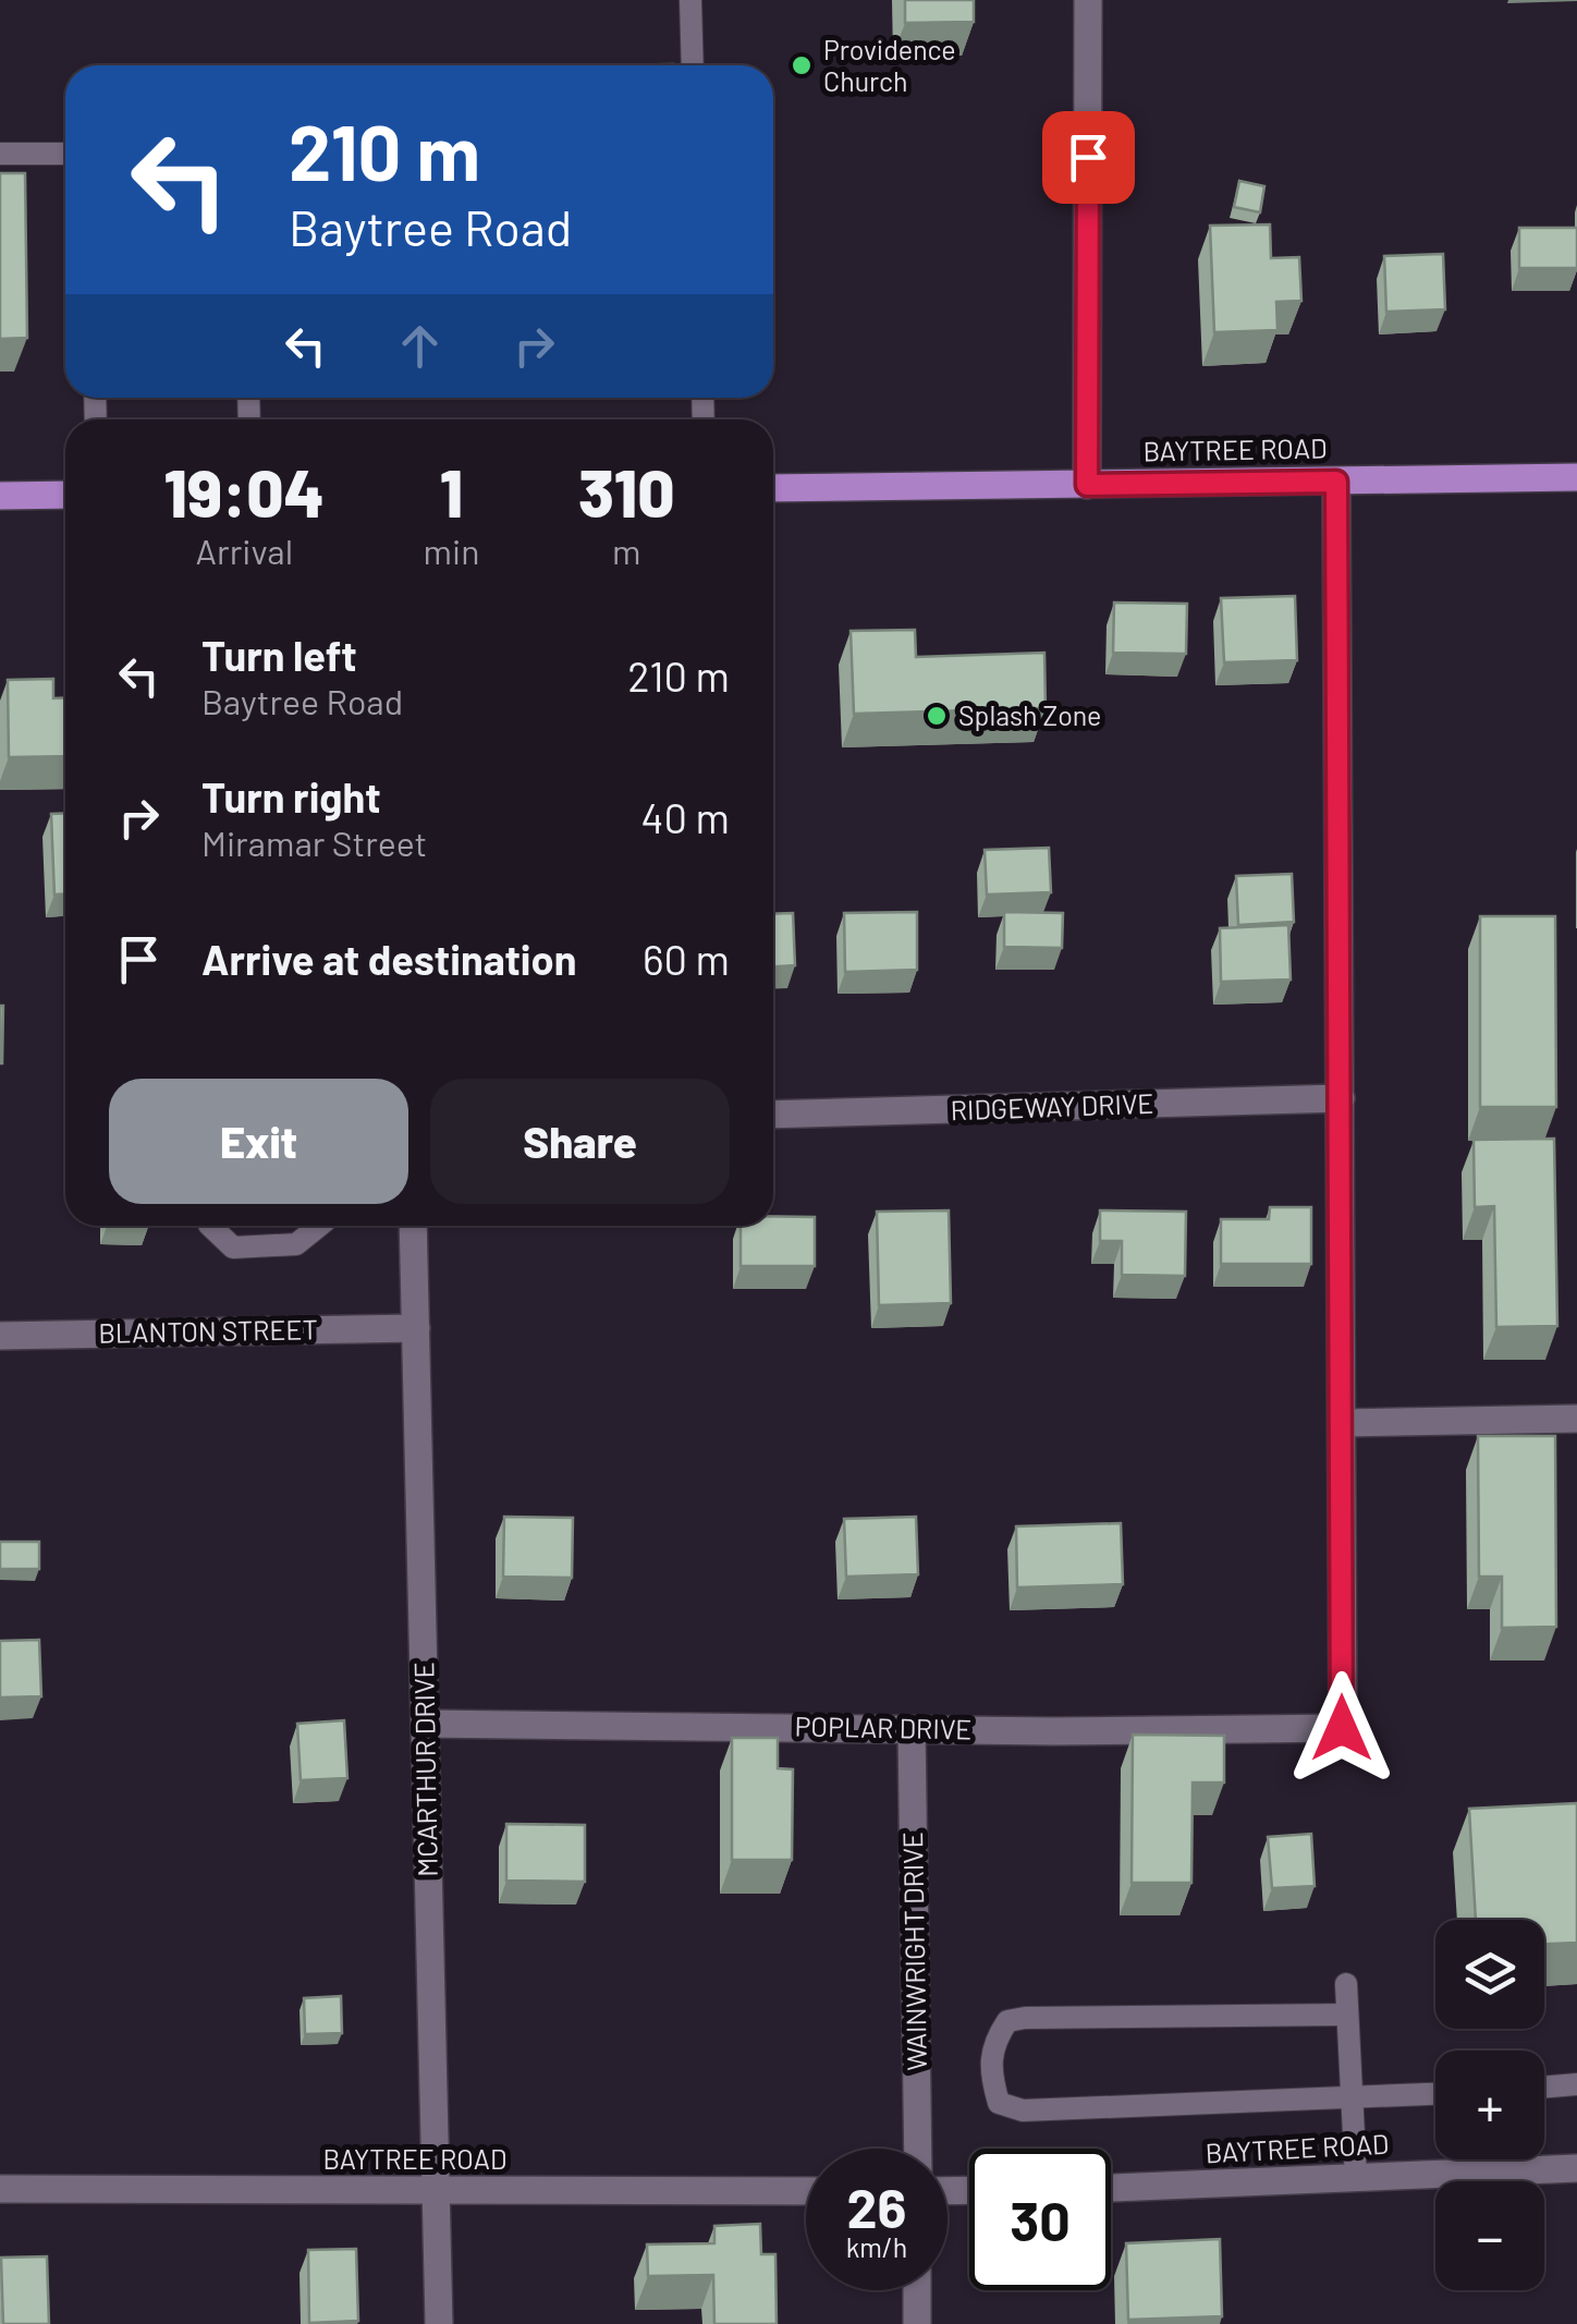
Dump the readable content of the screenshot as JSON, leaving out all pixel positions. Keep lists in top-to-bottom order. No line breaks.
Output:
{"streets":{"main road":["BAYTREE ROAD"],"street":["RIDGEWAY DRIVE","BLANTON STREET","POPLAR DRIVE","MCARTHUR DRIVE","WAINWRIGHT DRIVE"]},"crossings":[["BAYTREE ROAD","MCARTHUR DRIVE"],["BLANTON STREET","MCARTHUR DRIVE"],["POPLAR DRIVE","MCARTHUR DRIVE"],["POPLAR DRIVE","WAINWRIGHT DRIVE"]],"places":["Providence Church","Splash Zone"],"page":{"turn":["210 m","Baytree Road"],"eta":["19:04","Arrival","1","min","310","m"],"list":[{"name":"Turn left","note":"Baytree Road","value":"210 m"},{"name":"Turn right","note":"Miramar Street","value":"40 m"},{"name":"Arrive at destination","value":"60 m"}],"buttons":["Exit","Share"],"map_buttons":["+","−"],"speed":"26 km/h","limit":"30"}}
